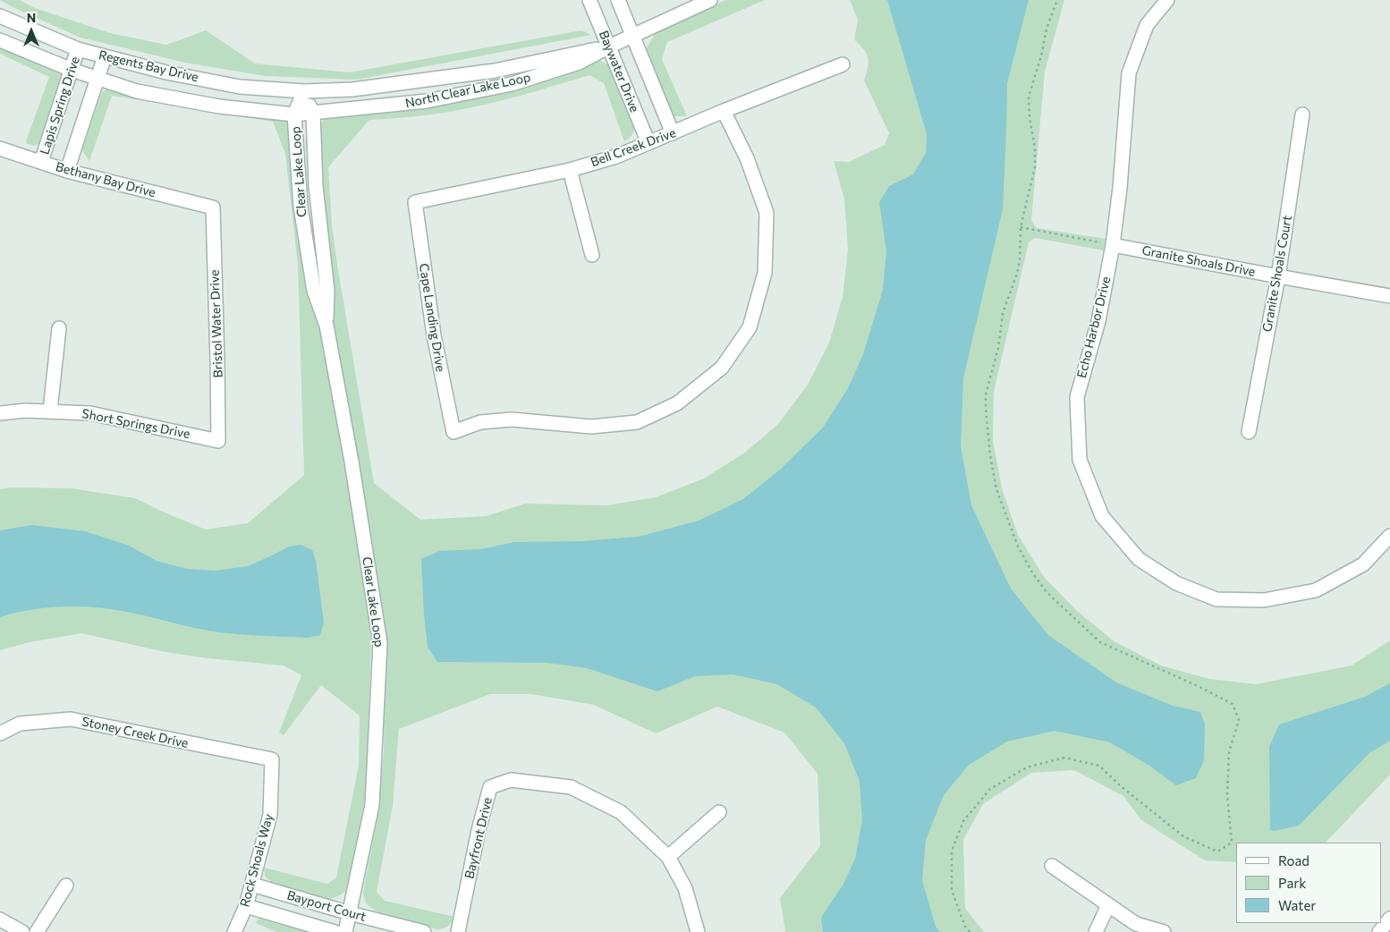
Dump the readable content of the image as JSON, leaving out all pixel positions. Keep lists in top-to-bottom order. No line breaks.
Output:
{"streets":{"street":["Regents Bay Drive","Baywater Drive","North Clear Lake Loop","Lapis Spring Drive","Bell Creek Drive","Clear Lake Loop","Bethany Bay Drive","Granite Shoals Drive","Granite Shoals Court","Cape Landing Drive","Bristol Water Drive","Echo Harbor Drive","Short Springs Drive","Stoney Creek Drive","Bayfront Drive","Rock Shoals Way","Bayport Court"]},"crossings":[["Regents Bay Drive","North Clear Lake Loop"],["Regents Bay Drive","Lapis Spring Drive"],["Regents Bay Drive","Clear Lake Loop"],["Baywater Drive","North Clear Lake Loop"],["Baywater Drive","Bell Creek Drive"],["North Clear Lake Loop","Clear Lake Loop"],["Lapis Spring Drive","Bethany Bay Drive"],["Bell Creek Drive","Cape Landing Drive"],["Clear Lake Loop","Bayport Court"],["Bethany Bay Drive","Bristol Water Drive"],["Granite Shoals Drive","Granite Shoals Court"],["Granite Shoals Drive","Echo Harbor Drive"],["Bristol Water Drive","Short Springs Drive"],["Stoney Creek Drive","Rock Shoals Way"],["Rock Shoals Way","Bayport Court"]],"legend":["Road","Park","Water"],"north":"top"}
